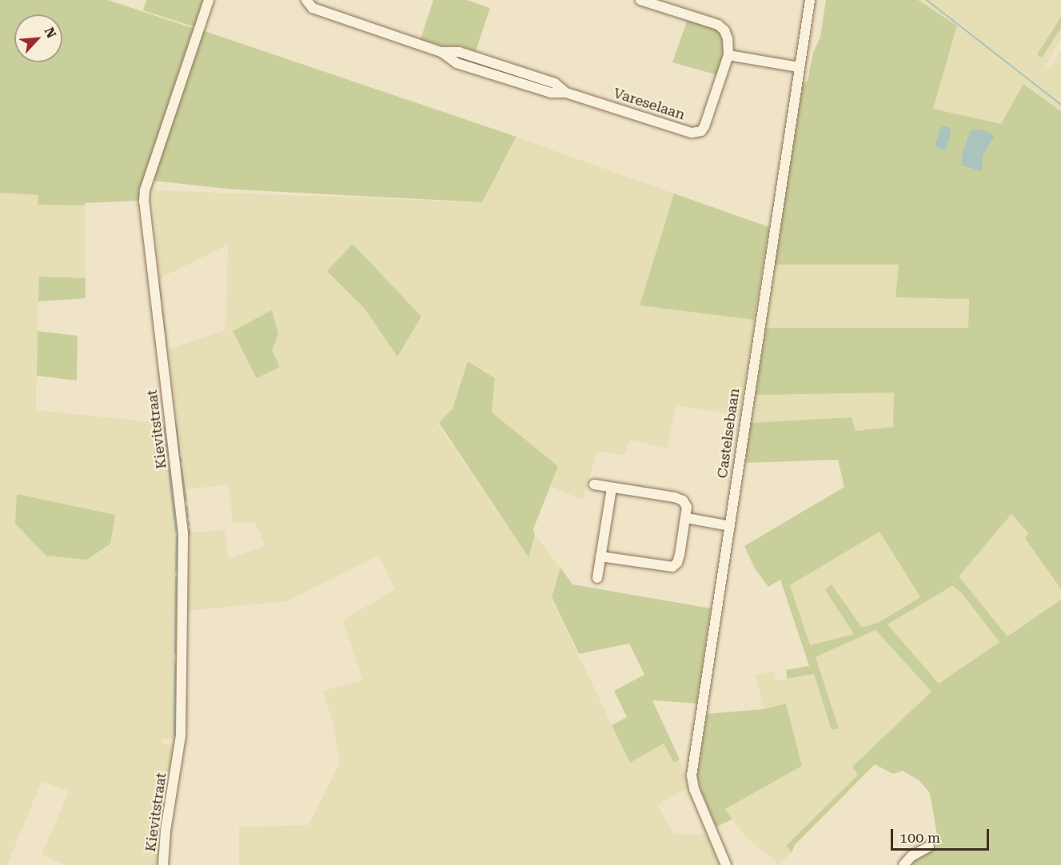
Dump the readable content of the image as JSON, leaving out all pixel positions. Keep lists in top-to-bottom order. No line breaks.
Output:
{"streets":{"street":["Vareselaan","Kievitstraat","Castelsebaan"]},"scale_bar":"100 m","north":"top right"}
